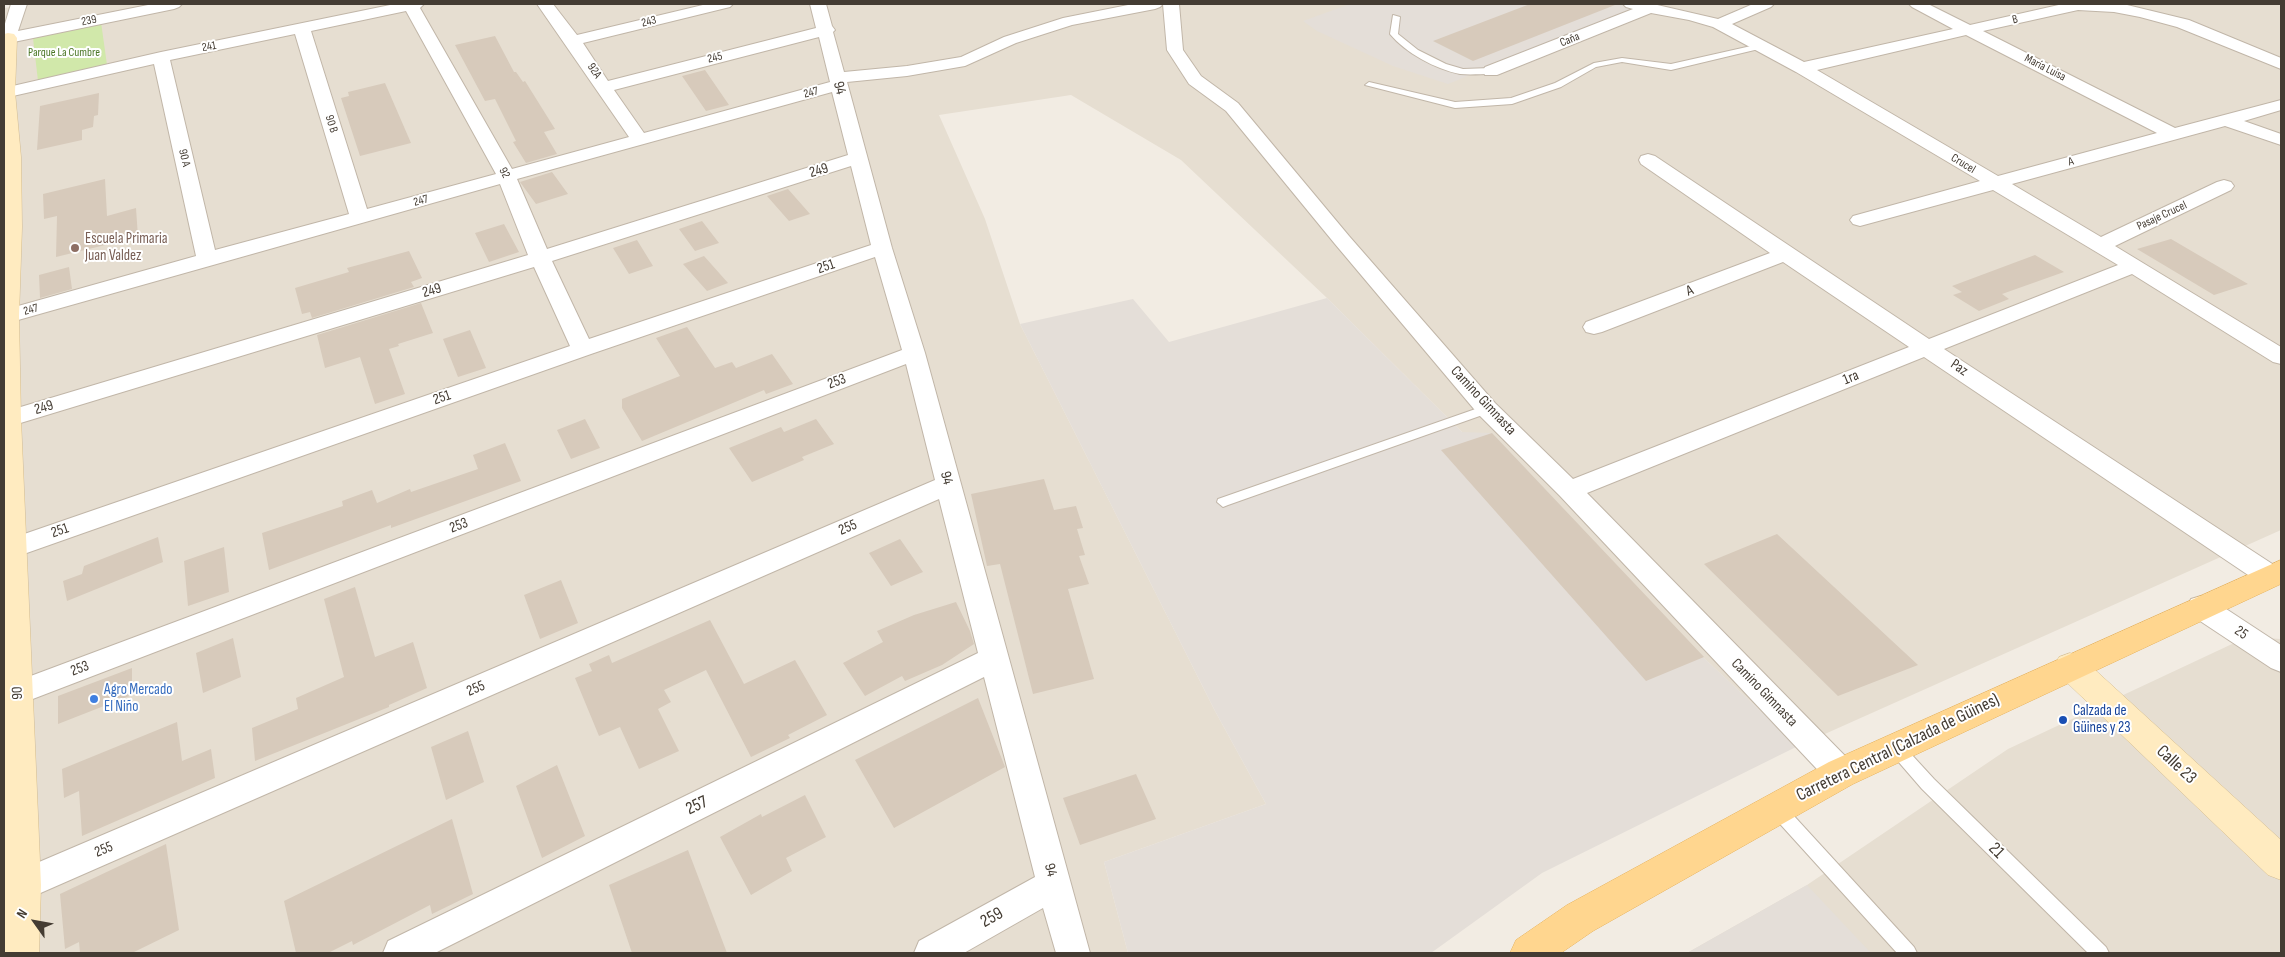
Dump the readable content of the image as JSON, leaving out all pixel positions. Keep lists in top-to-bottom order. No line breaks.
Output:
{"streets":{"main road":["Carretera Central (Calzada de Güines)"],"street":["B","239","243","Caña","241","245","María Luisa","92A","94","247","90 B","90 A","A","Crucel","249","92","Pasaje Crucel","251","Paz","1ra","253","Camino Gimnasta","255","25","90","Calle 23","257","259"],"lane":["21"]},"crossings":[["B","María Luisa"],["B","Crucel"],["239","90"],["243","92A"],["Caña","Crucel"],["241","90 B"],["241","90 A"],["241","92"],["241","90"],["245","92A"],["245","94"],["María Luisa","A"],["92A","247"],["94","247"],["94","249"],["94","251"],["94","253"],["94","255"],["94","257"],["94","259"],["247","90 B"],["247","90 A"],["247","92"],["247","90"],["A","Crucel"],["A","Paz"],["Crucel","Pasaje Crucel"],["Crucel","1ra"],["249","92"],["249","90"],["92","251"],["251","90"],["Paz","1ra"],["Paz","Carretera Central (Calzada de Güines)"],["1ra","Camino Gimnasta"],["253","90"],["Camino Gimnasta","Carretera Central (Calzada de Güines)"],["255","90"],["25","Carretera Central (Calzada de Güines)"],["Carretera Central (Calzada de Güines)","Calle 23"],["Carretera Central (Calzada de Güines)","21"]],"parks":["Parque La Cumbre"],"places":["Escuela Primaria Juan Valdez","Agro Mercado El Niño","Calzada de Güines y 23"],"north":"top left"}
